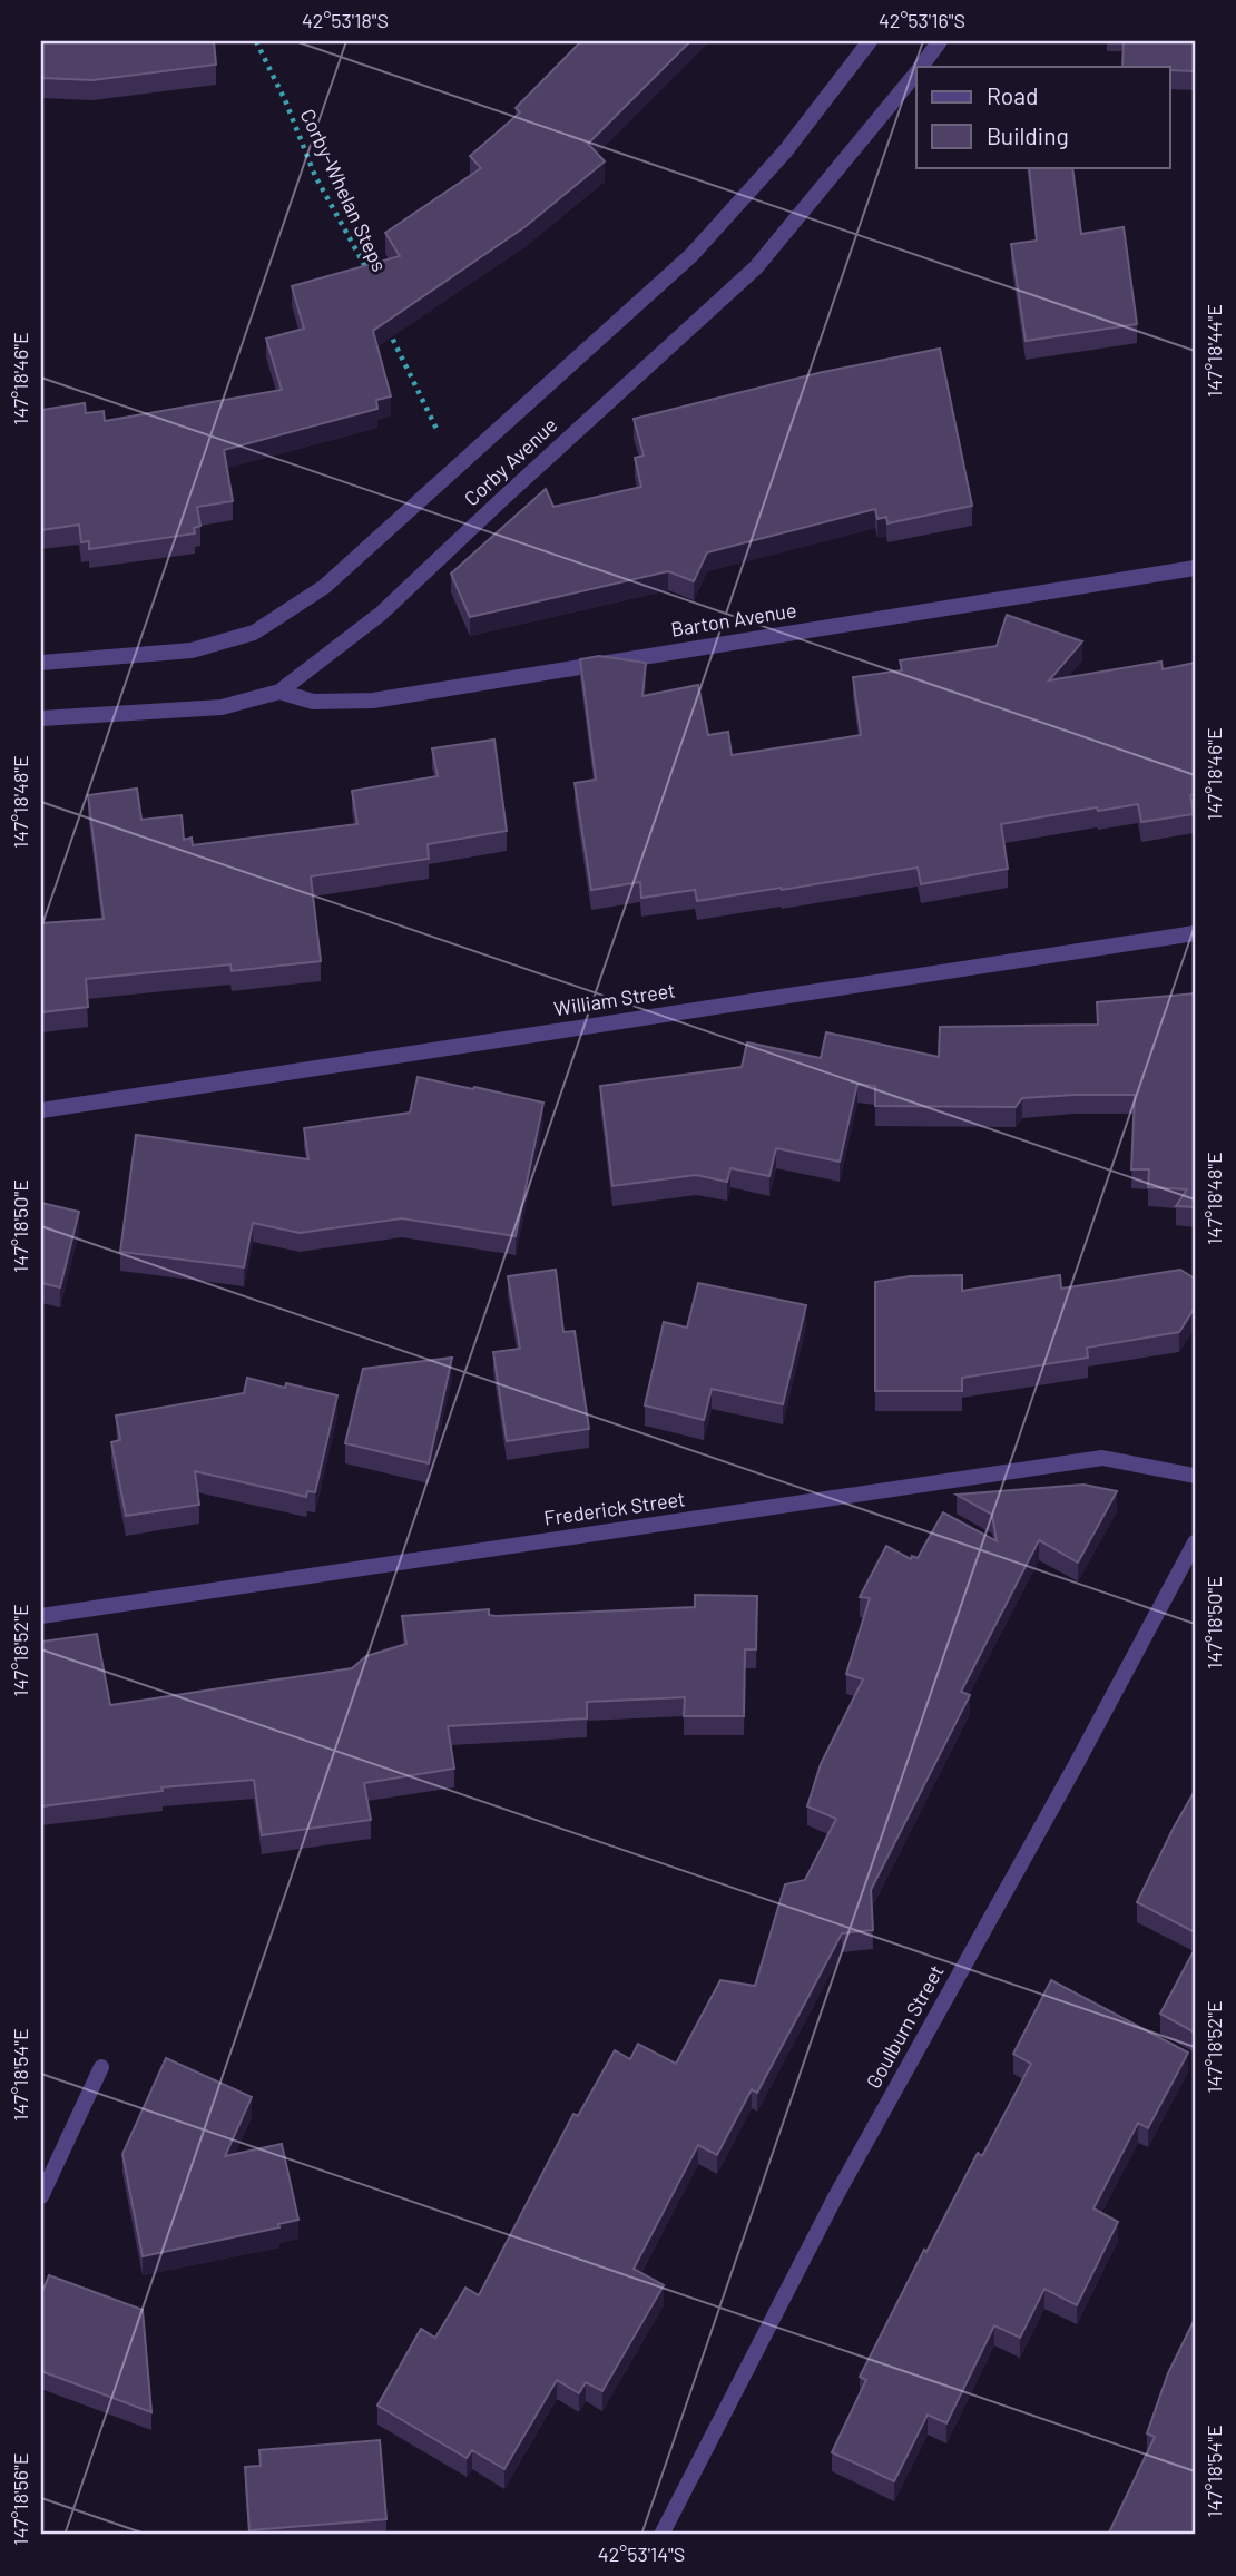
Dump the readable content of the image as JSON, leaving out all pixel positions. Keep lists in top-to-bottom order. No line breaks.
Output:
{"streets":{"street":["Corby Avenue","Barton Avenue","William Street","Frederick Street","Goulburn Street"],"path":["Corby-Whelan Steps"]},"crossings":[["Corby Avenue","Barton Avenue"]],"legend":["Road","Building"],"coordinates":["42°53'18\"S","42°53'16\"S","147°18'44\"E","147°18'46\"E","147°18'48\"E","147°18'50\"E","147°18'52\"E","147°18'54\"E","147°18'56\"E","42°53'14\"S"]}
